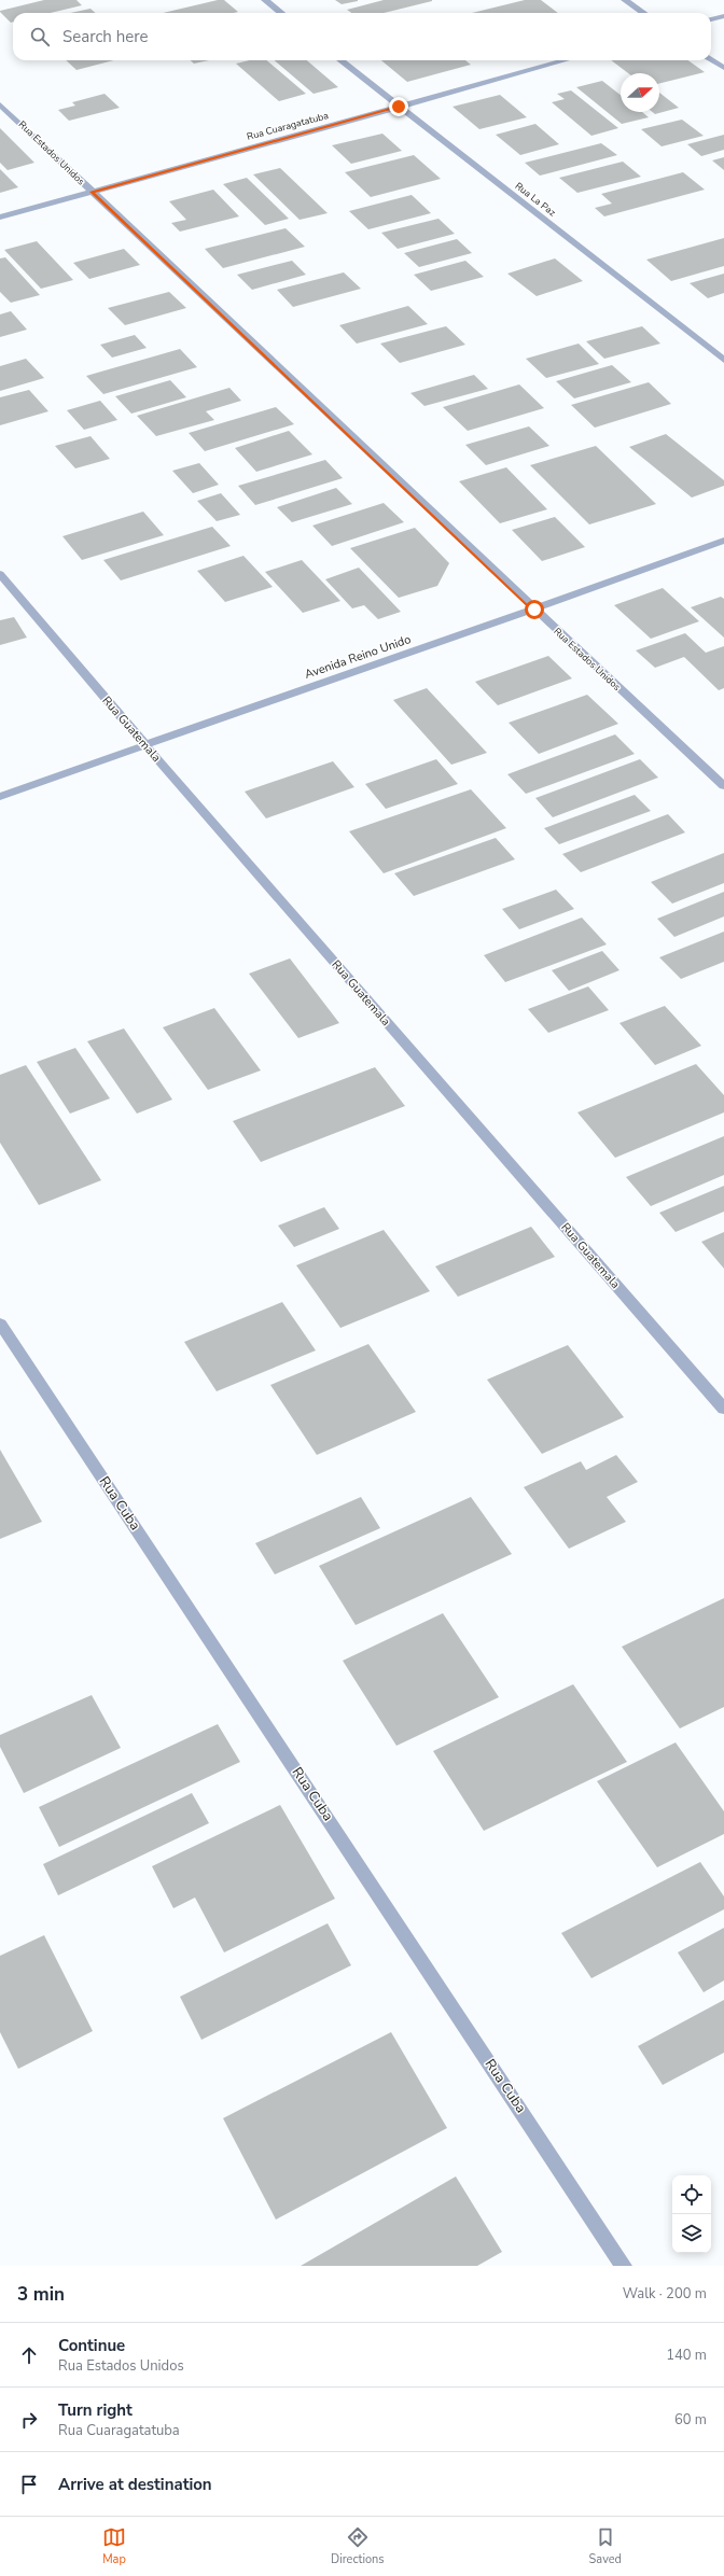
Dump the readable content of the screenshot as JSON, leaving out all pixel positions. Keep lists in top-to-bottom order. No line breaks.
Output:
{"streets":{"street":["Rua Cuaragatatuba","Rua Estados Unidos","Rua La Paz","Avenida Reino Unido","Rua Guatemala","Rua Cuba"]},"crossings":[["Rua Cuaragatatuba","Rua Estados Unidos"],["Rua Cuaragatatuba","Rua La Paz"],["Rua Estados Unidos","Avenida Reino Unido"],["Avenida Reino Unido","Rua Guatemala"]],"north":"right","page":{"search":"Search here","heading":["3 min","Walk · 200 m"],"list":[["Continue","Rua Estados Unidos","140 m"],["Turn right","Rua Cuaragatatuba","60 m"],"Arrive at destination"],"nav":["Map","Directions","Saved"]}}
